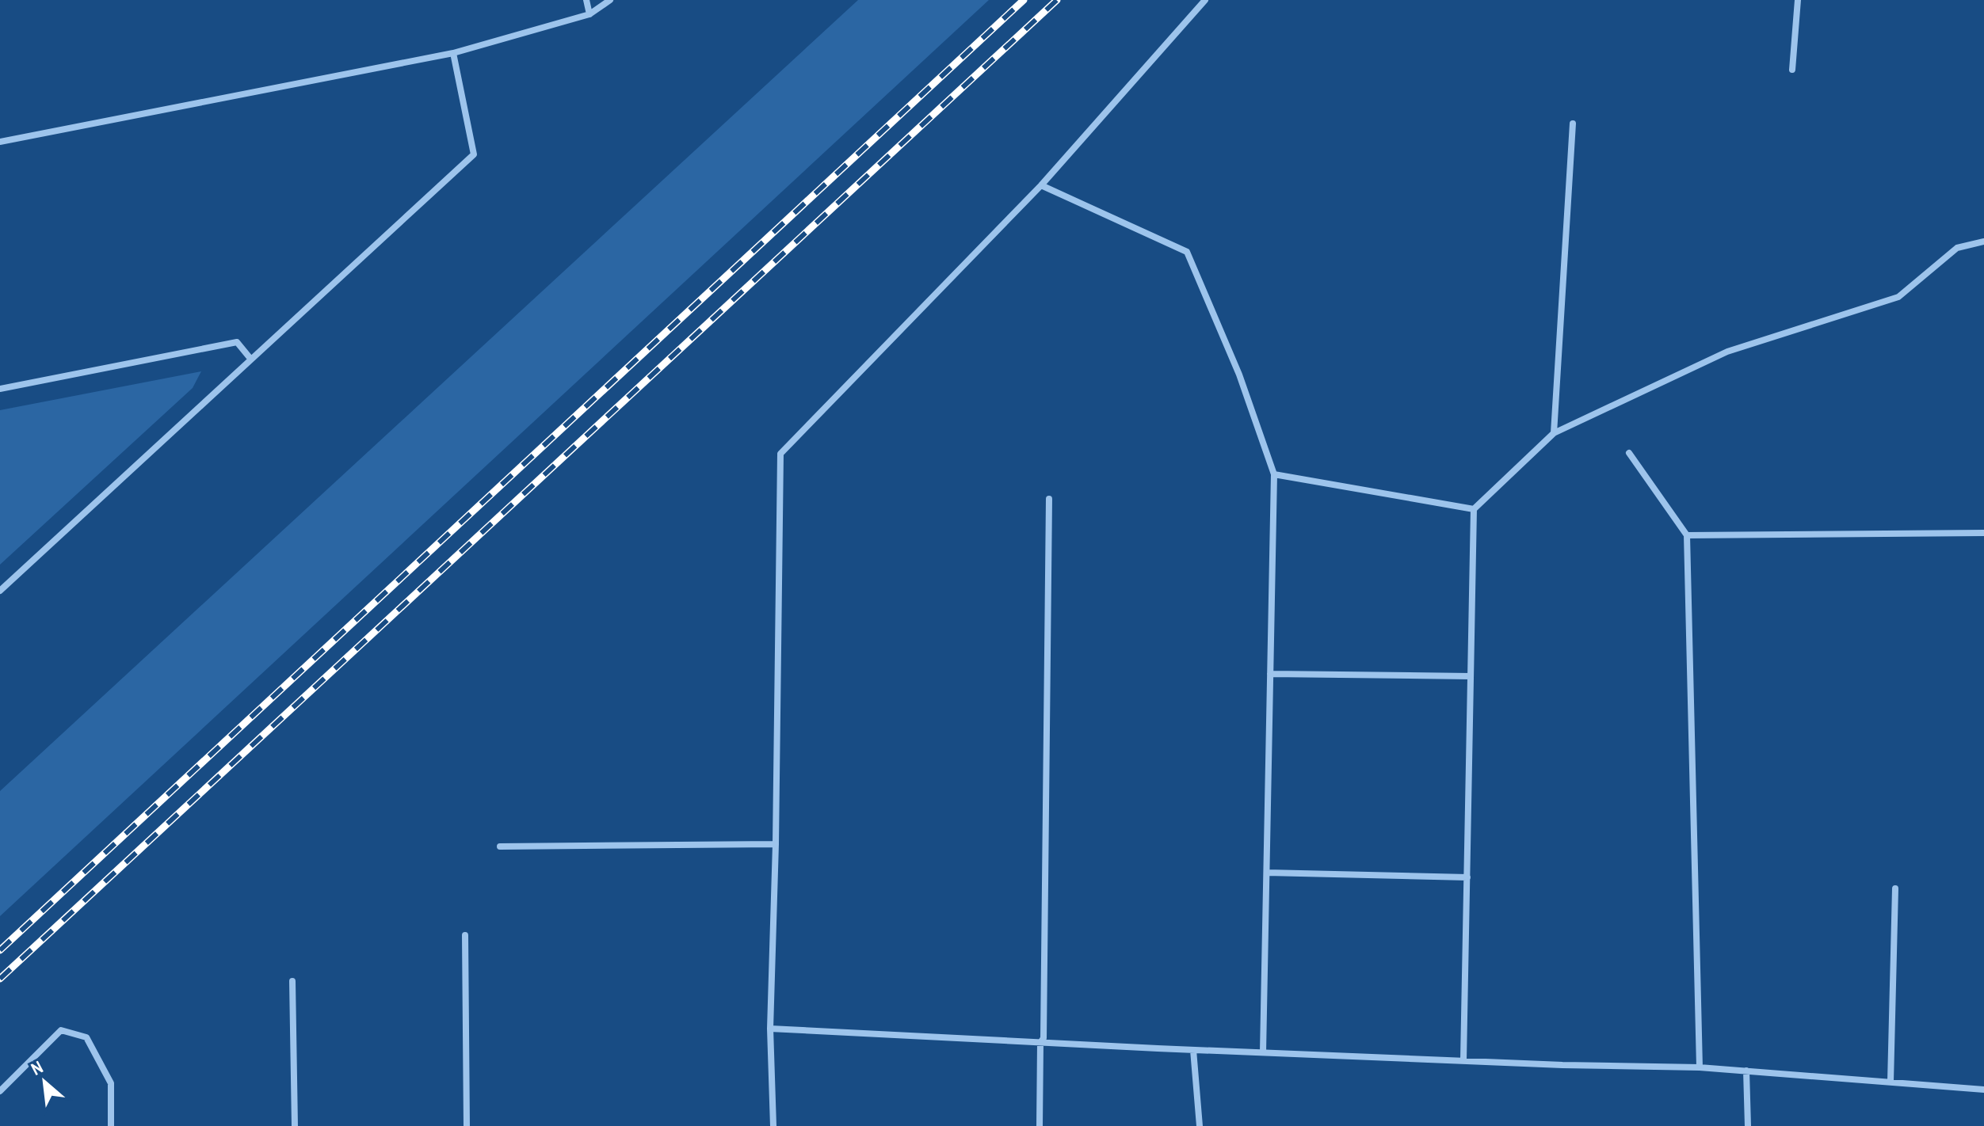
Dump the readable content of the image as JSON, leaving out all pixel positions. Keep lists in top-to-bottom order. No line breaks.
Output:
{"north":"top left"}
